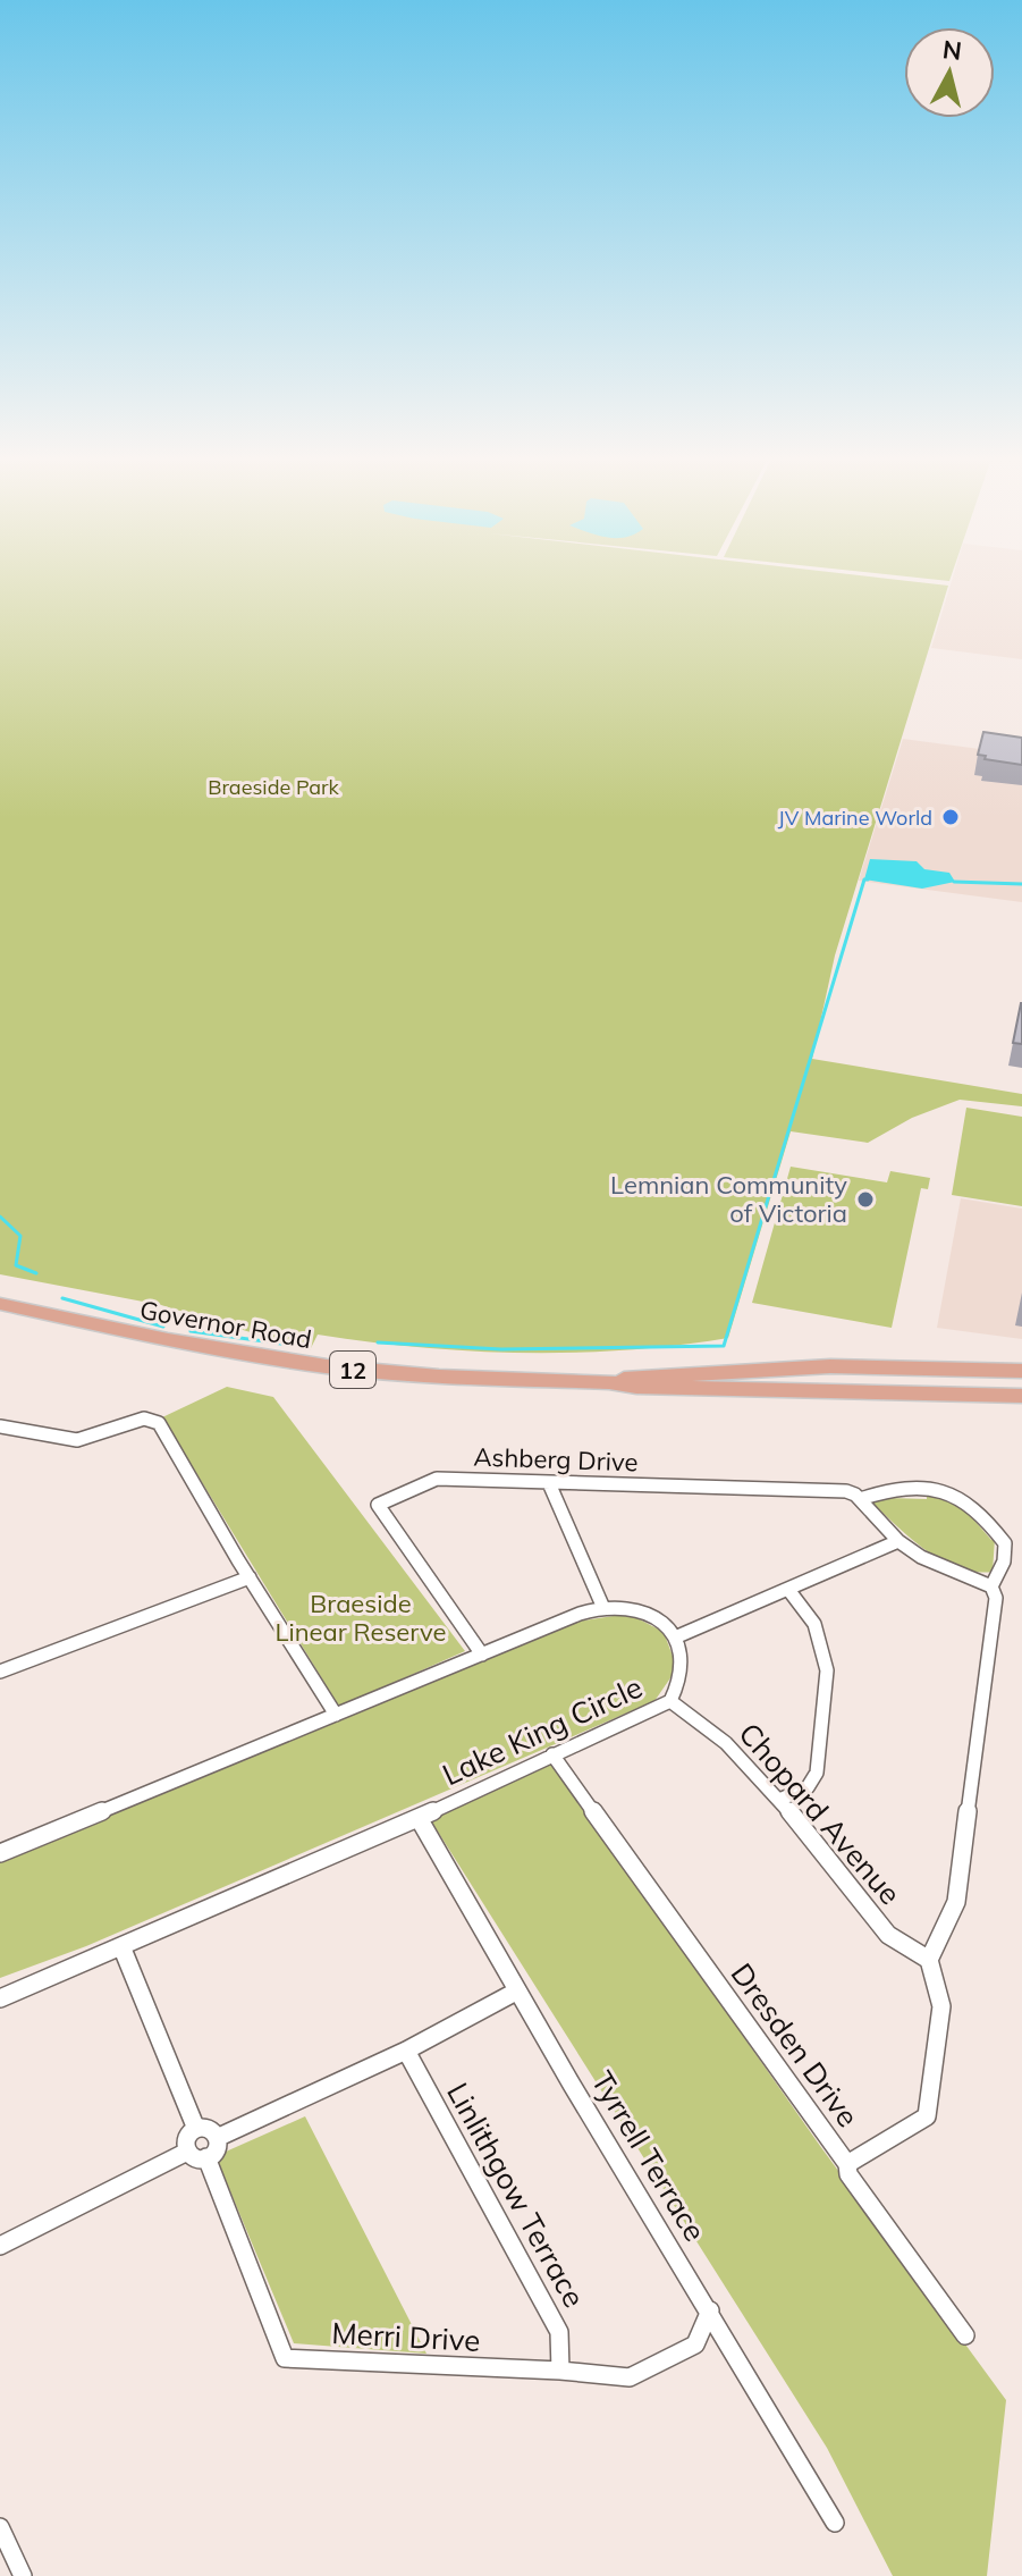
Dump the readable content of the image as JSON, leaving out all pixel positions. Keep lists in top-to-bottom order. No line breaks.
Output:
{"streets":{"main road":["Governor Road","12"],"street":["Ashberg Drive","Lake King Circle","Chopard Avenue","Dresden Drive","Tyrrell Terrace","Linlithgow Terrace","Merri Drive"]},"crossings":[["Lake King Circle","Chopard Avenue"],["Lake King Circle","Dresden Drive"],["Lake King Circle","Tyrrell Terrace"],["Chopard Avenue","Dresden Drive"],["Tyrrell Terrace","Merri Drive"],["Linlithgow Terrace","Merri Drive"]],"parks":["Braeside Park","Braeside Linear Reserve"],"places":["JV Marine World","Lemnian Community of Victoria"],"north":"top"}
